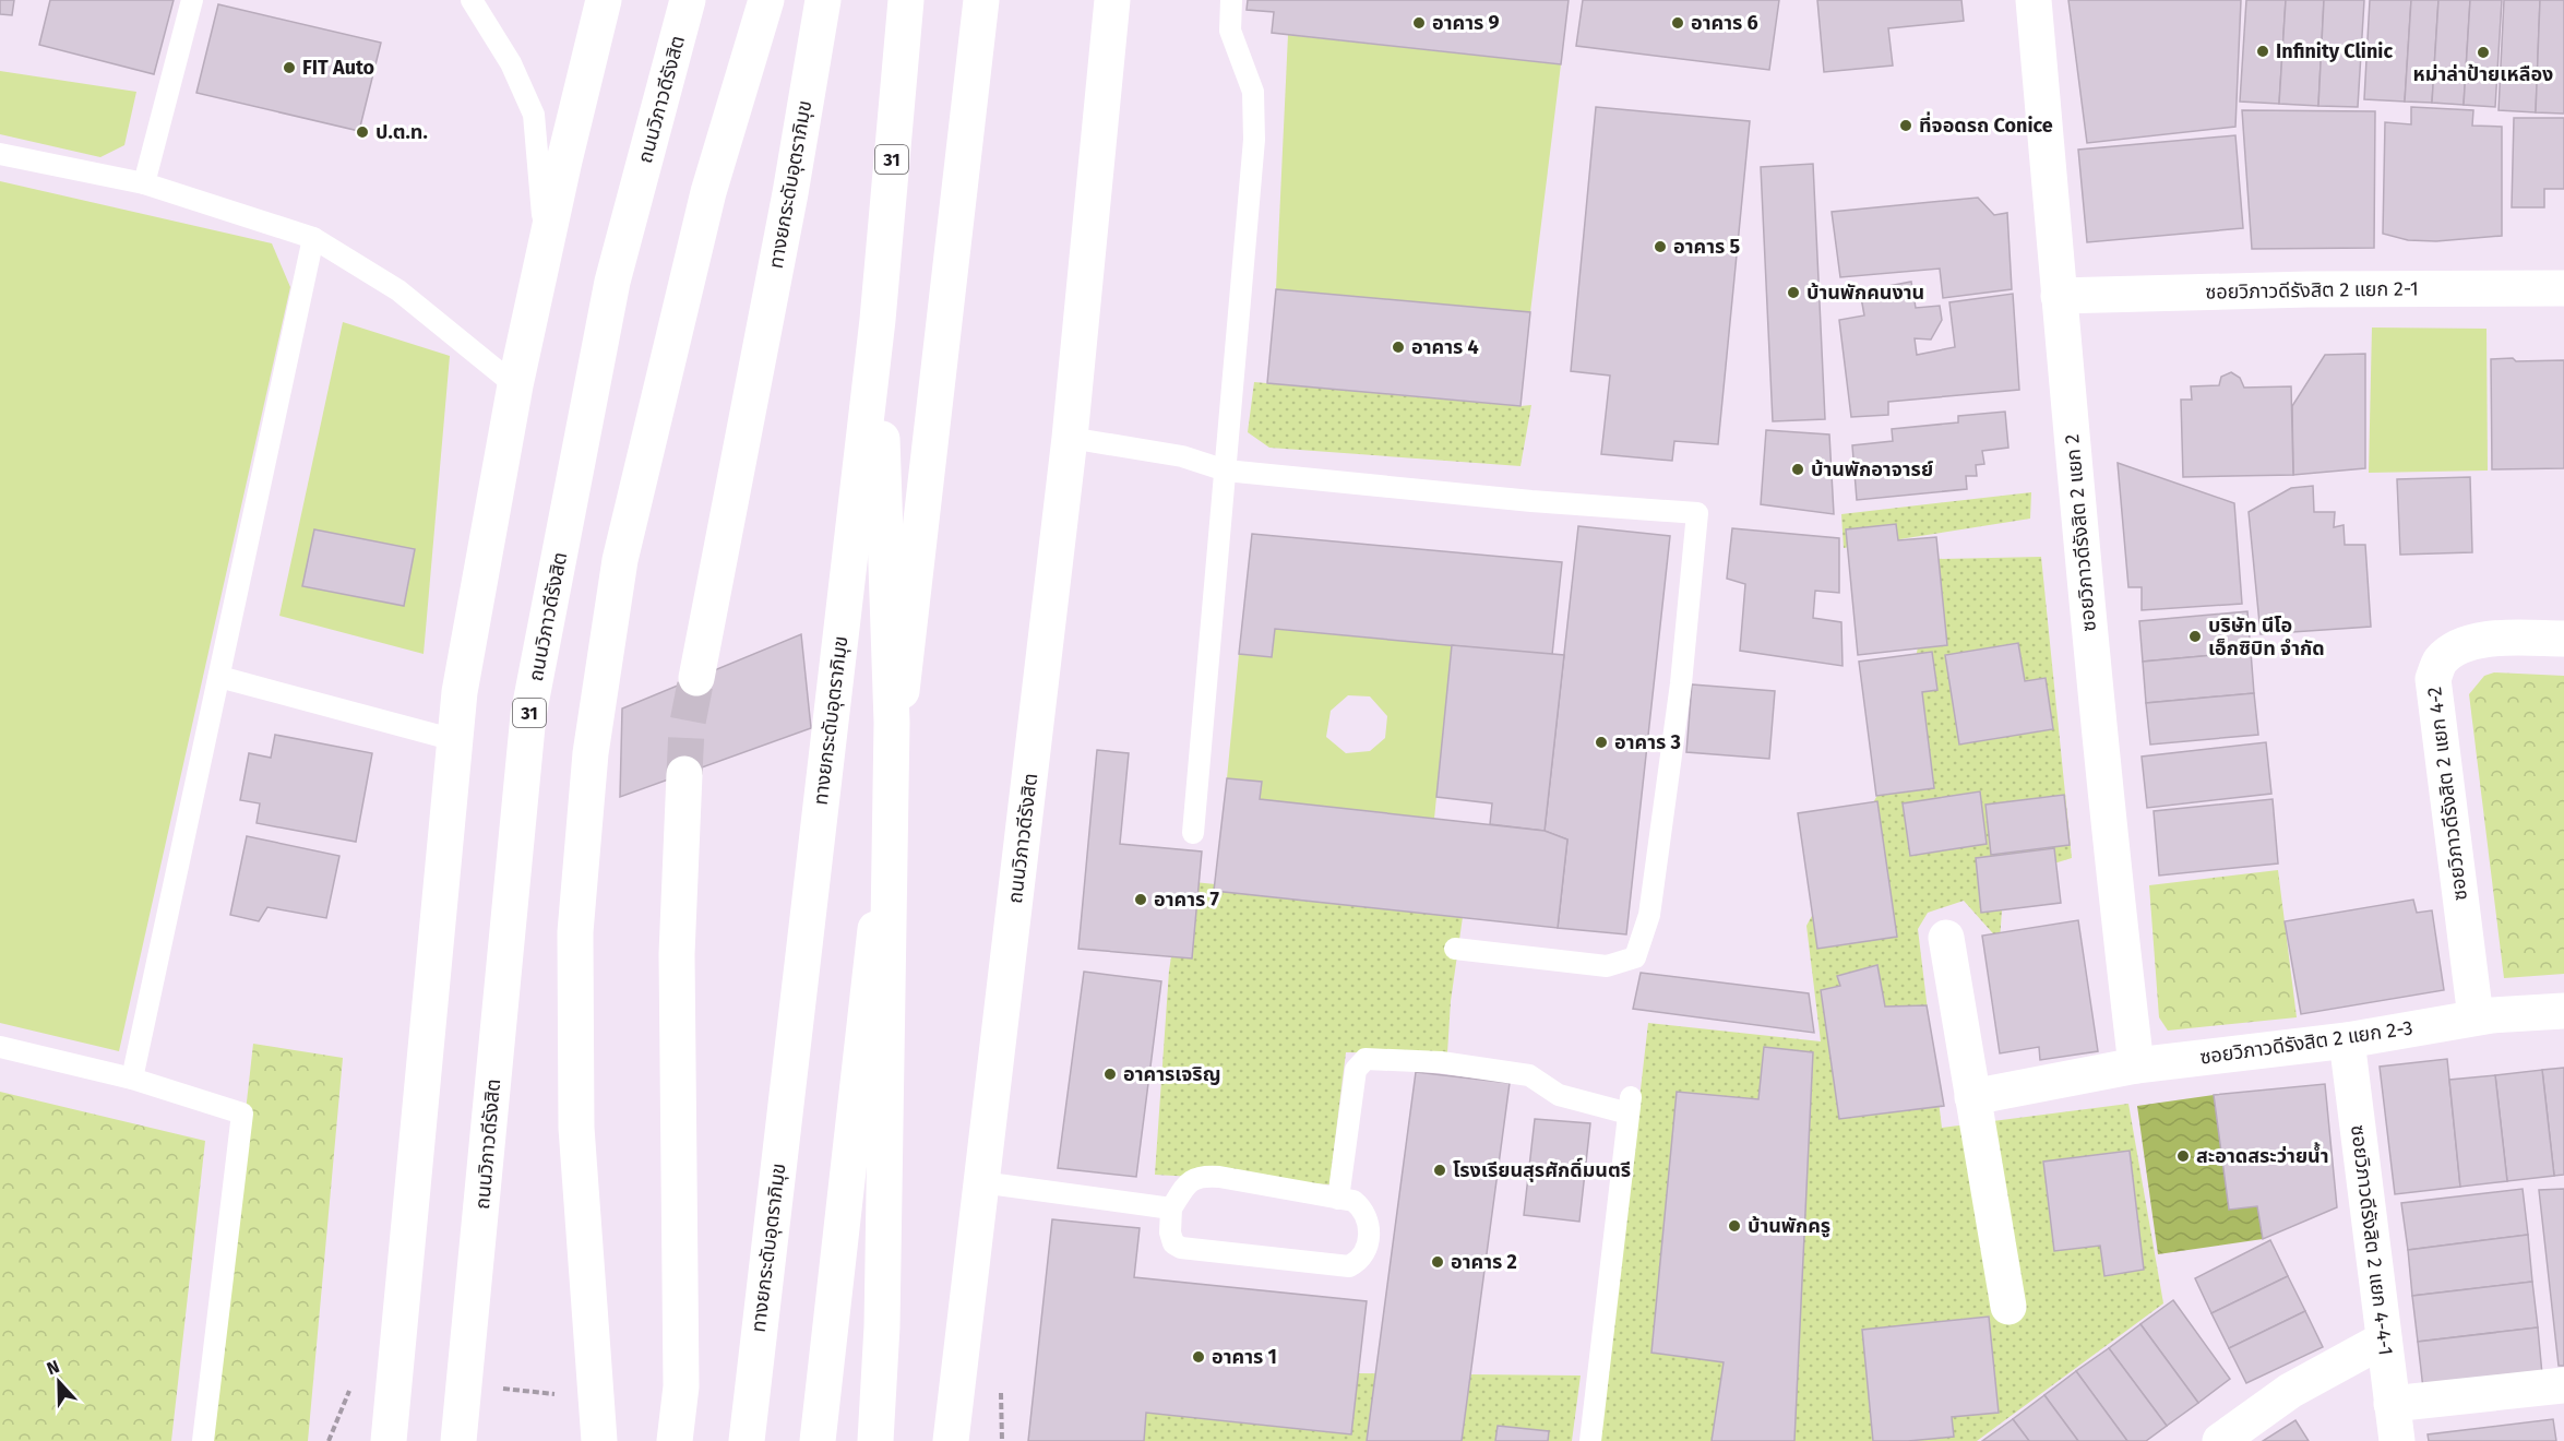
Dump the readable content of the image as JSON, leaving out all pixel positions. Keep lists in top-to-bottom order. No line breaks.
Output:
{"streets":{"main road":["ถนนวิภาวดีรังสิต","31","ทางยกระดับอุตราภิมุข","ซอยวิภาวดีรังสิต 2 แยก 2-1","ซอยวิภาวดีรังสิต 2 แยก 2","ซอยวิภาวดีรังสิต 2 แยก 4-2","ซอยวิภาวดีรังสิต 2 แยก 2-3","ซอยวิภาวดีรังสิต 2 แยก 4-4-1"]},"crossings":[["ซอยวิภาวดีรังสิต 2 แยก 2-1","ซอยวิภาวดีรังสิต 2 แยก 2"],["ซอยวิภาวดีรังสิต 2 แยก 2","ซอยวิภาวดีรังสิต 2 แยก 2-3"],["ซอยวิภาวดีรังสิต 2 แยก 4-2","ซอยวิภาวดีรังสิต 2 แยก 2-3"],["ซอยวิภาวดีรังสิต 2 แยก 2-3","ซอยวิภาวดีรังสิต 2 แยก 4-4-1"]],"places":["อาคาร 9","อาคาร 6","Infinity Clinic","หม่าล่าป้ายเหลือง","FIT Auto","ที่จอดรถ Conice","ป.ต.ท.","อาคาร 5","บ้านพักคนงาน","อาคาร 4","บ้านพักอาจารย์","บริษัท นีโอ เอ็กซิบิท จำกัด","อาคาร 3","อาคาร 7","อาคารเจริญ","สะอาดสระว่ายน้ำ","โรงเรียนสุรศักดิ์มนตรี","บ้านพักครู","อาคาร 2","อาคาร 1"],"north":"top"}
